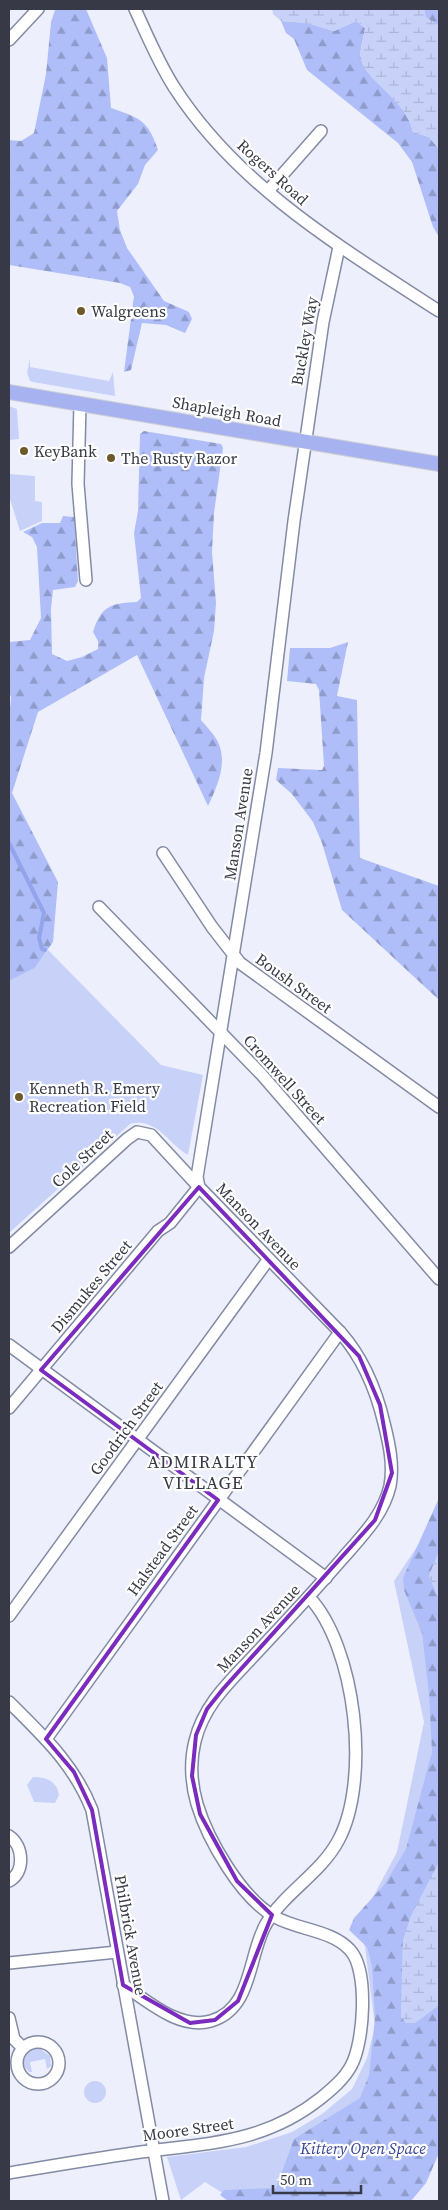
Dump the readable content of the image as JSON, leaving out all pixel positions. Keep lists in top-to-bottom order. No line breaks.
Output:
{"streets":{"main road":["Shapleigh Road"],"street":["Rogers Road","Buckley Way","Manson Avenue","Boush Street","Cromwell Street","Cole Street","Dismukes Street","Goodrich Street","Halstead Street","Philbrick Avenue","Moore Street"]},"crossings":[["Rogers Road","Buckley Way"],["Buckley Way","Shapleigh Road"],["Buckley Way","Manson Avenue"],["Shapleigh Road","Manson Avenue"],["Manson Avenue","Boush Street"],["Manson Avenue","Cromwell Street"],["Manson Avenue","Cole Street"],["Manson Avenue","Dismukes Street"],["Manson Avenue","Goodrich Street"],["Manson Avenue","Halstead Street"],["Manson Avenue","Moore Street"],["Cole Street","Dismukes Street"],["Halstead Street","Philbrick Avenue"],["Philbrick Avenue","Moore Street"]],"districts":["ADMIRALTY VILLAGE"],"parks":["Kittery Open Space"],"places":["Walgreens","KeyBank","The Rusty Razor","Kenneth R. Emery Recreation Field"],"scale_bar":"50 m"}
